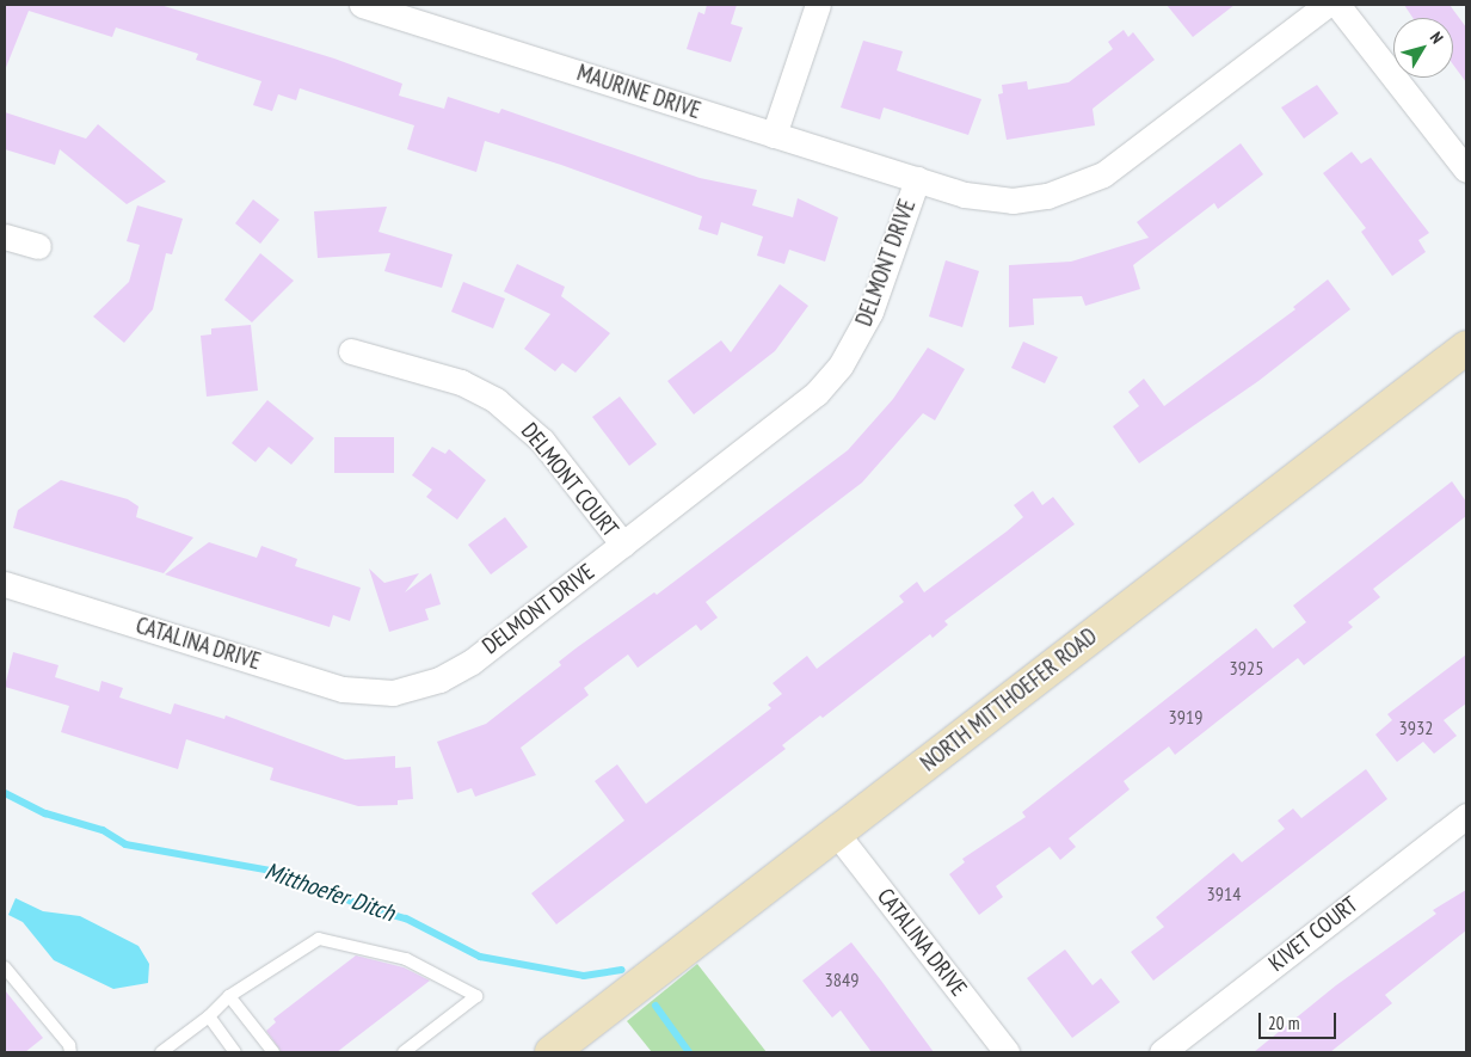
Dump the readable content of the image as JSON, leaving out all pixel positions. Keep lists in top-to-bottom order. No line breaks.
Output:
{"streets":{"main road":["NORTH MITTHOEFER ROAD"],"street":["MAURINE DRIVE","DELMONT DRIVE","DELMONT COURT","CATALINA DRIVE","KIVET COURT"]},"crossings":[["MAURINE DRIVE","DELMONT DRIVE"],["DELMONT DRIVE","DELMONT COURT"],["DELMONT DRIVE","CATALINA DRIVE"],["CATALINA DRIVE","NORTH MITTHOEFER ROAD"]],"water":["Mitthoefer Ditch"],"house_numbers":["3925","3919","3932","3914","3849"],"scale_bar":"20 m","north":"top right"}
